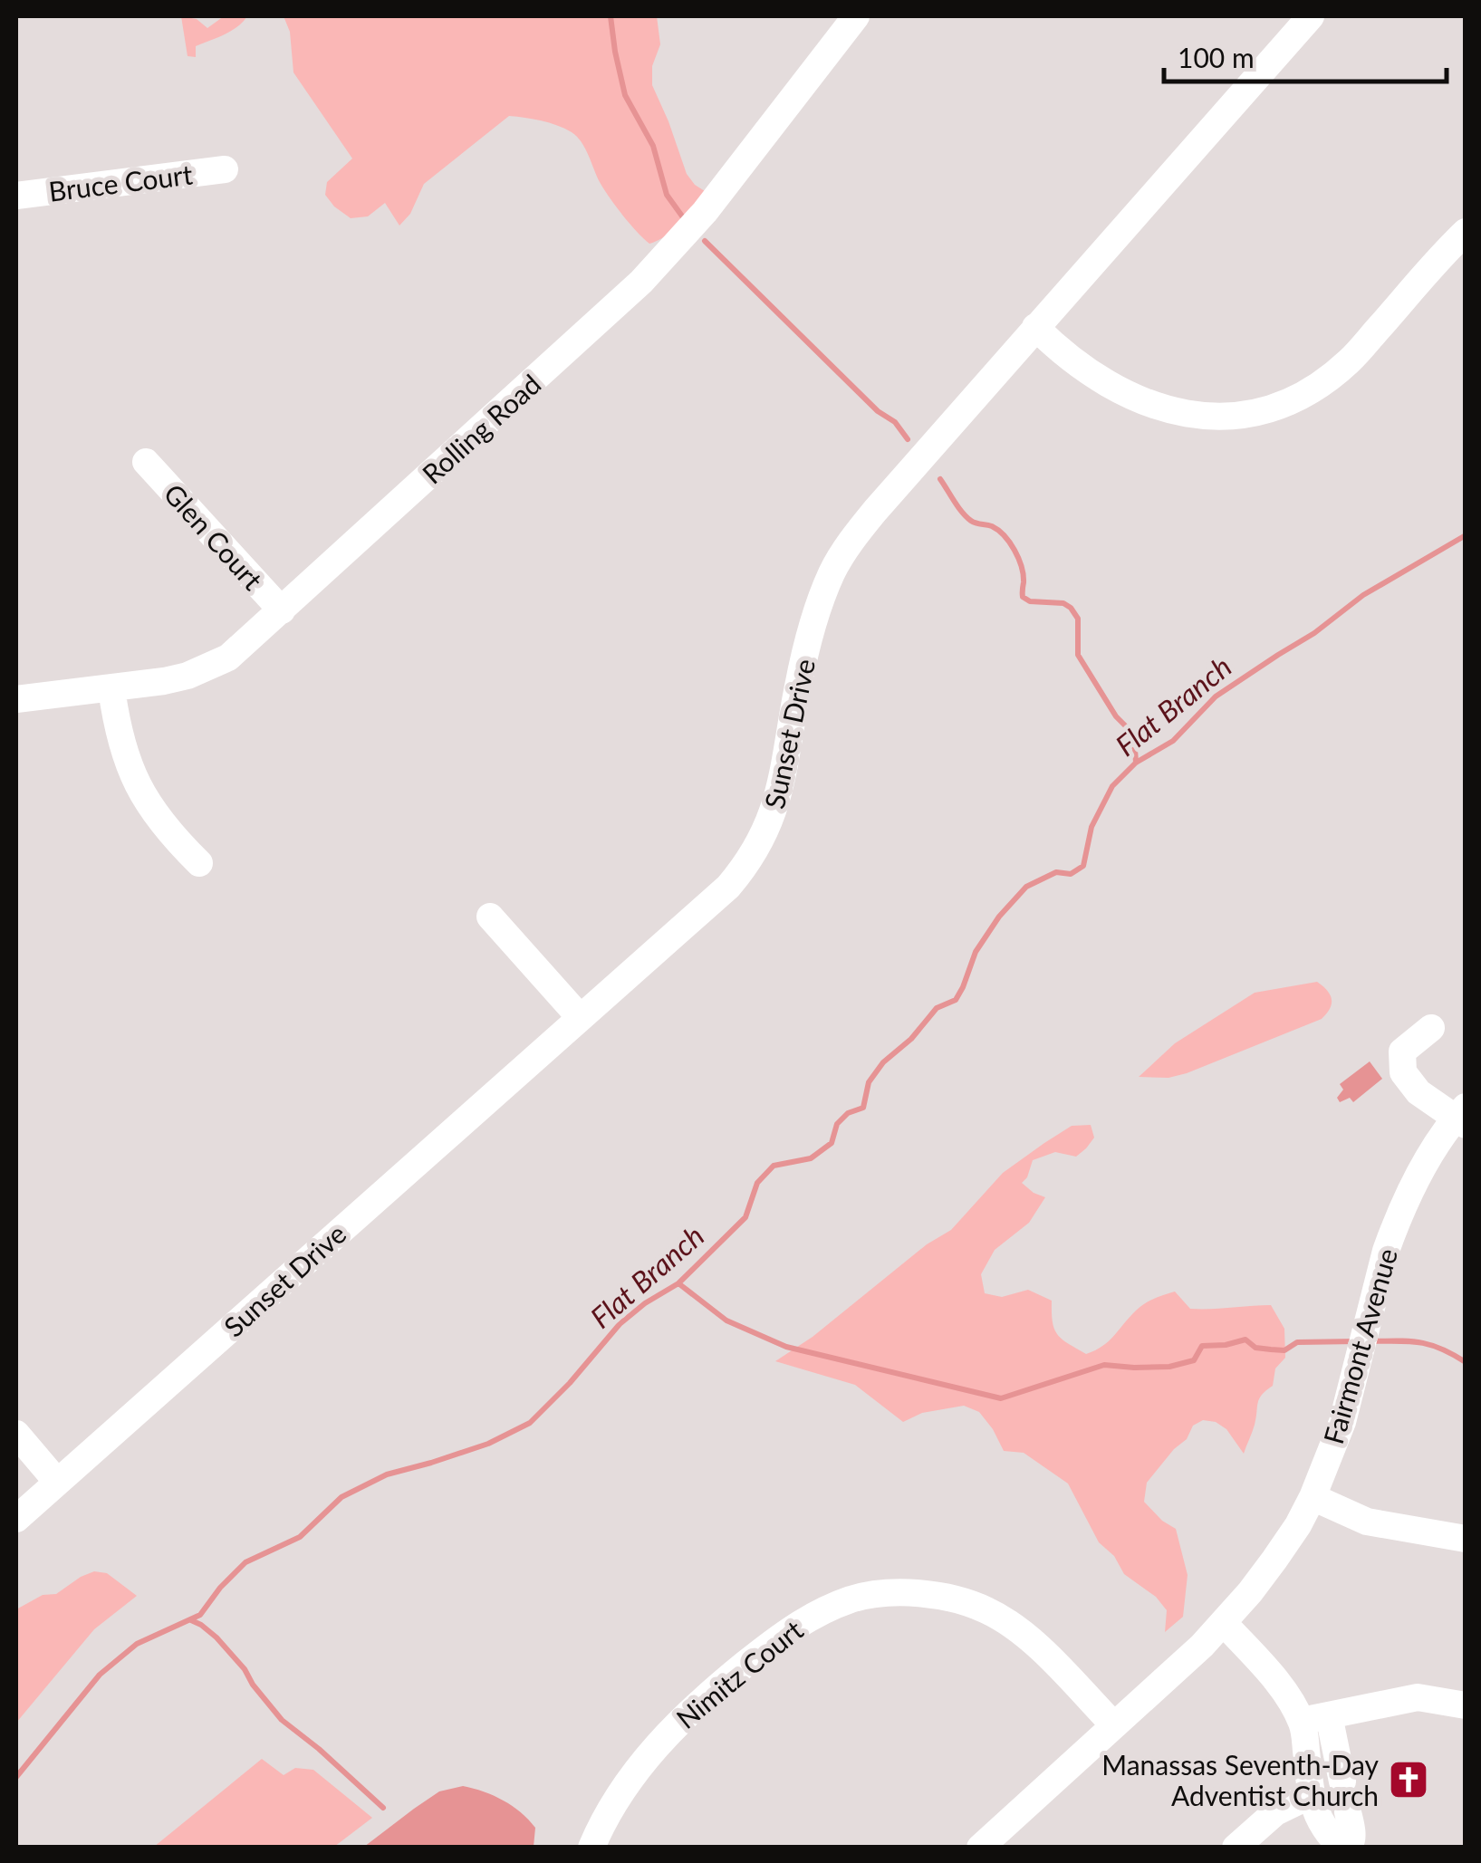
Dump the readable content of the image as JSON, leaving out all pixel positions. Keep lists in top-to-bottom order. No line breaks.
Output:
{"streets":{"street":["Bruce Court","Rolling Road","Glen Court","Sunset Drive","Fairmont Avenue","Nimitz Court"]},"crossings":[["Rolling Road","Glen Court"],["Fairmont Avenue","Nimitz Court"]],"water":["Flat Branch"],"places":{"church":["Manassas Seventh-Day Adventist Church"]},"scale_bar":"100 m"}
